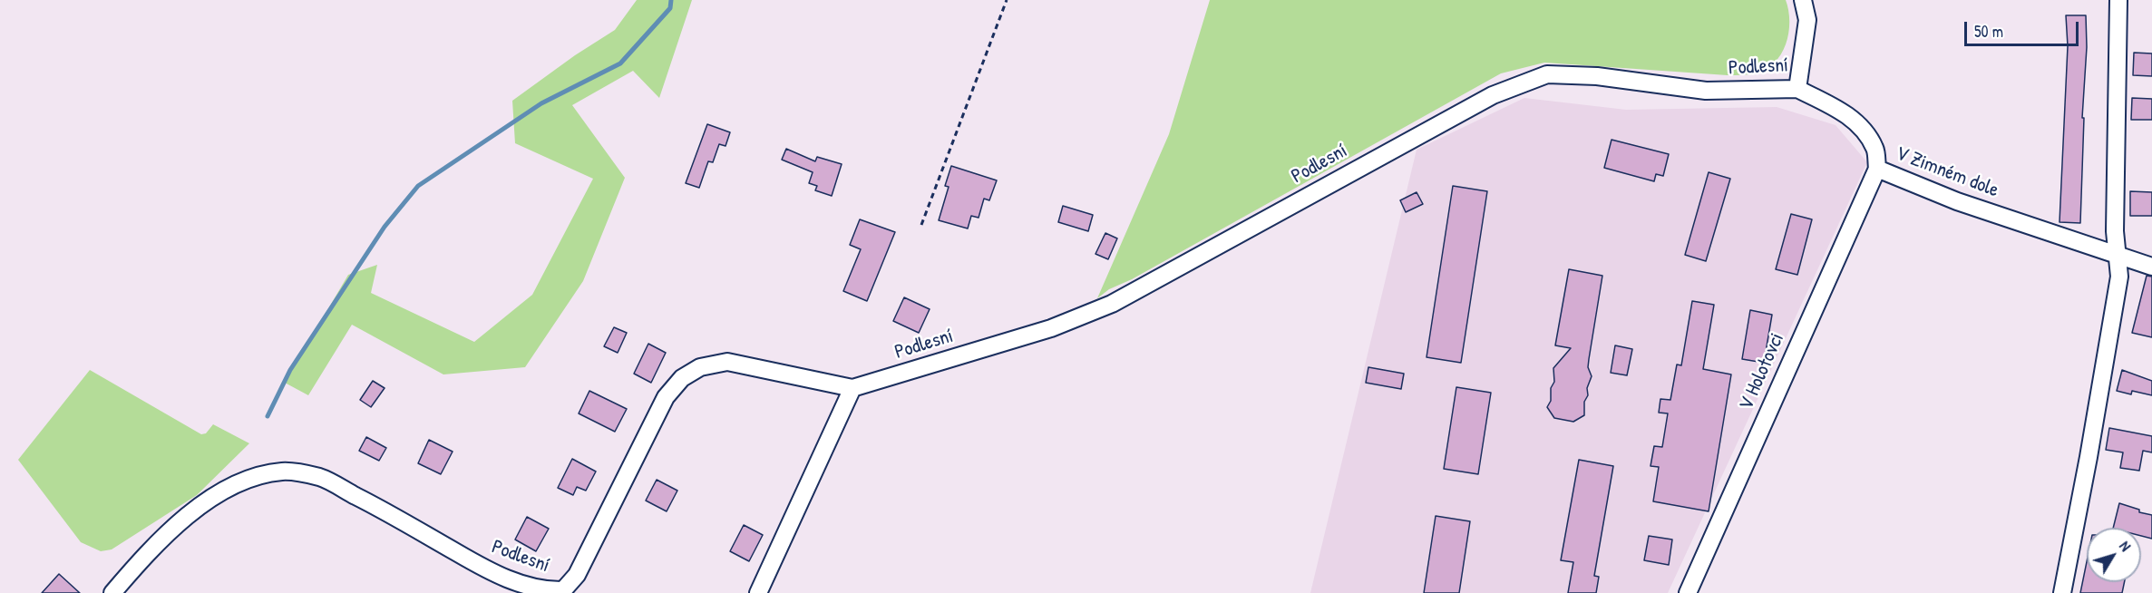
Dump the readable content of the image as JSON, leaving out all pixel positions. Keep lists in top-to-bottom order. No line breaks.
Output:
{"streets":{"street":["Podlesní","V Zimném dole","V Holotovci"]},"crossings":[["Podlesní","V Zimném dole"],["V Zimném dole","V Holotovci"]],"scale_bar":"50 m","north":"top right"}
